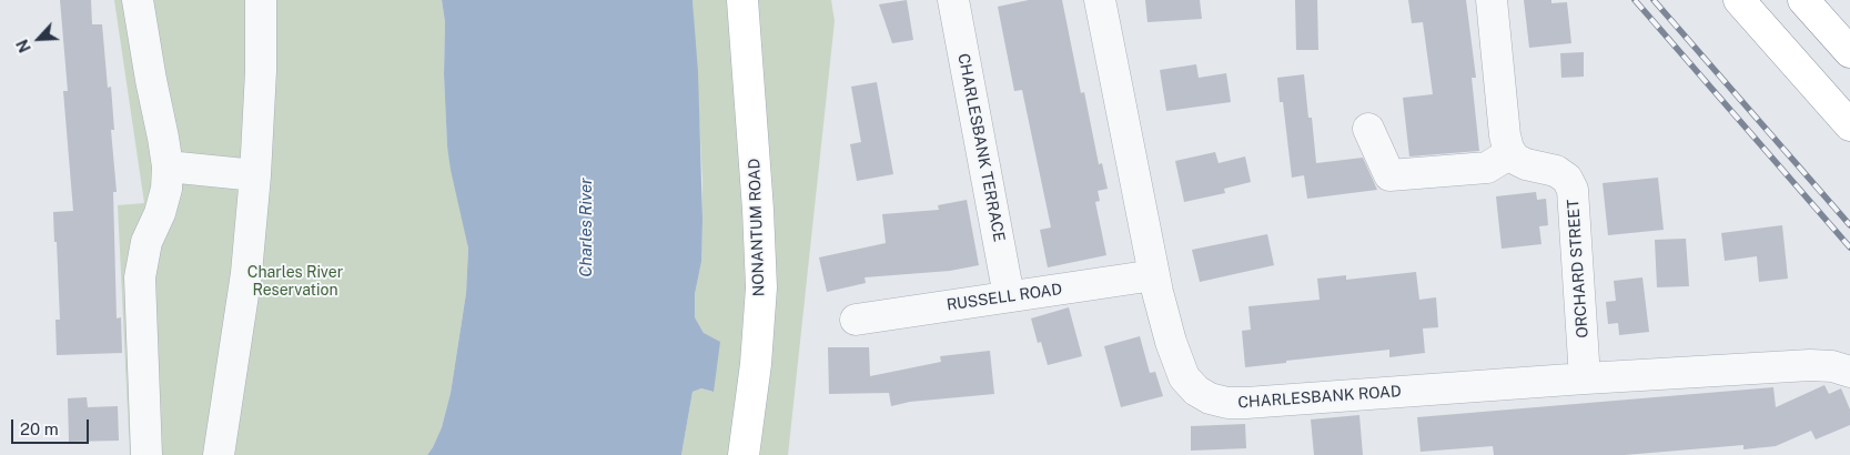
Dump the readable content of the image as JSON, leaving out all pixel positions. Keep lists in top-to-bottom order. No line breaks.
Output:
{"streets":{"main road":["NONANTUM ROAD"],"street":["CHARLESBANK TERRACE","ORCHARD STREET","RUSSELL ROAD","CHARLESBANK ROAD"]},"crossings":[["CHARLESBANK TERRACE","RUSSELL ROAD"],["ORCHARD STREET","CHARLESBANK ROAD"],["RUSSELL ROAD","CHARLESBANK ROAD"]],"water":["Charles River"],"parks":["Charles River Reservation"],"scale_bar":"20 m","north":"bottom left"}
